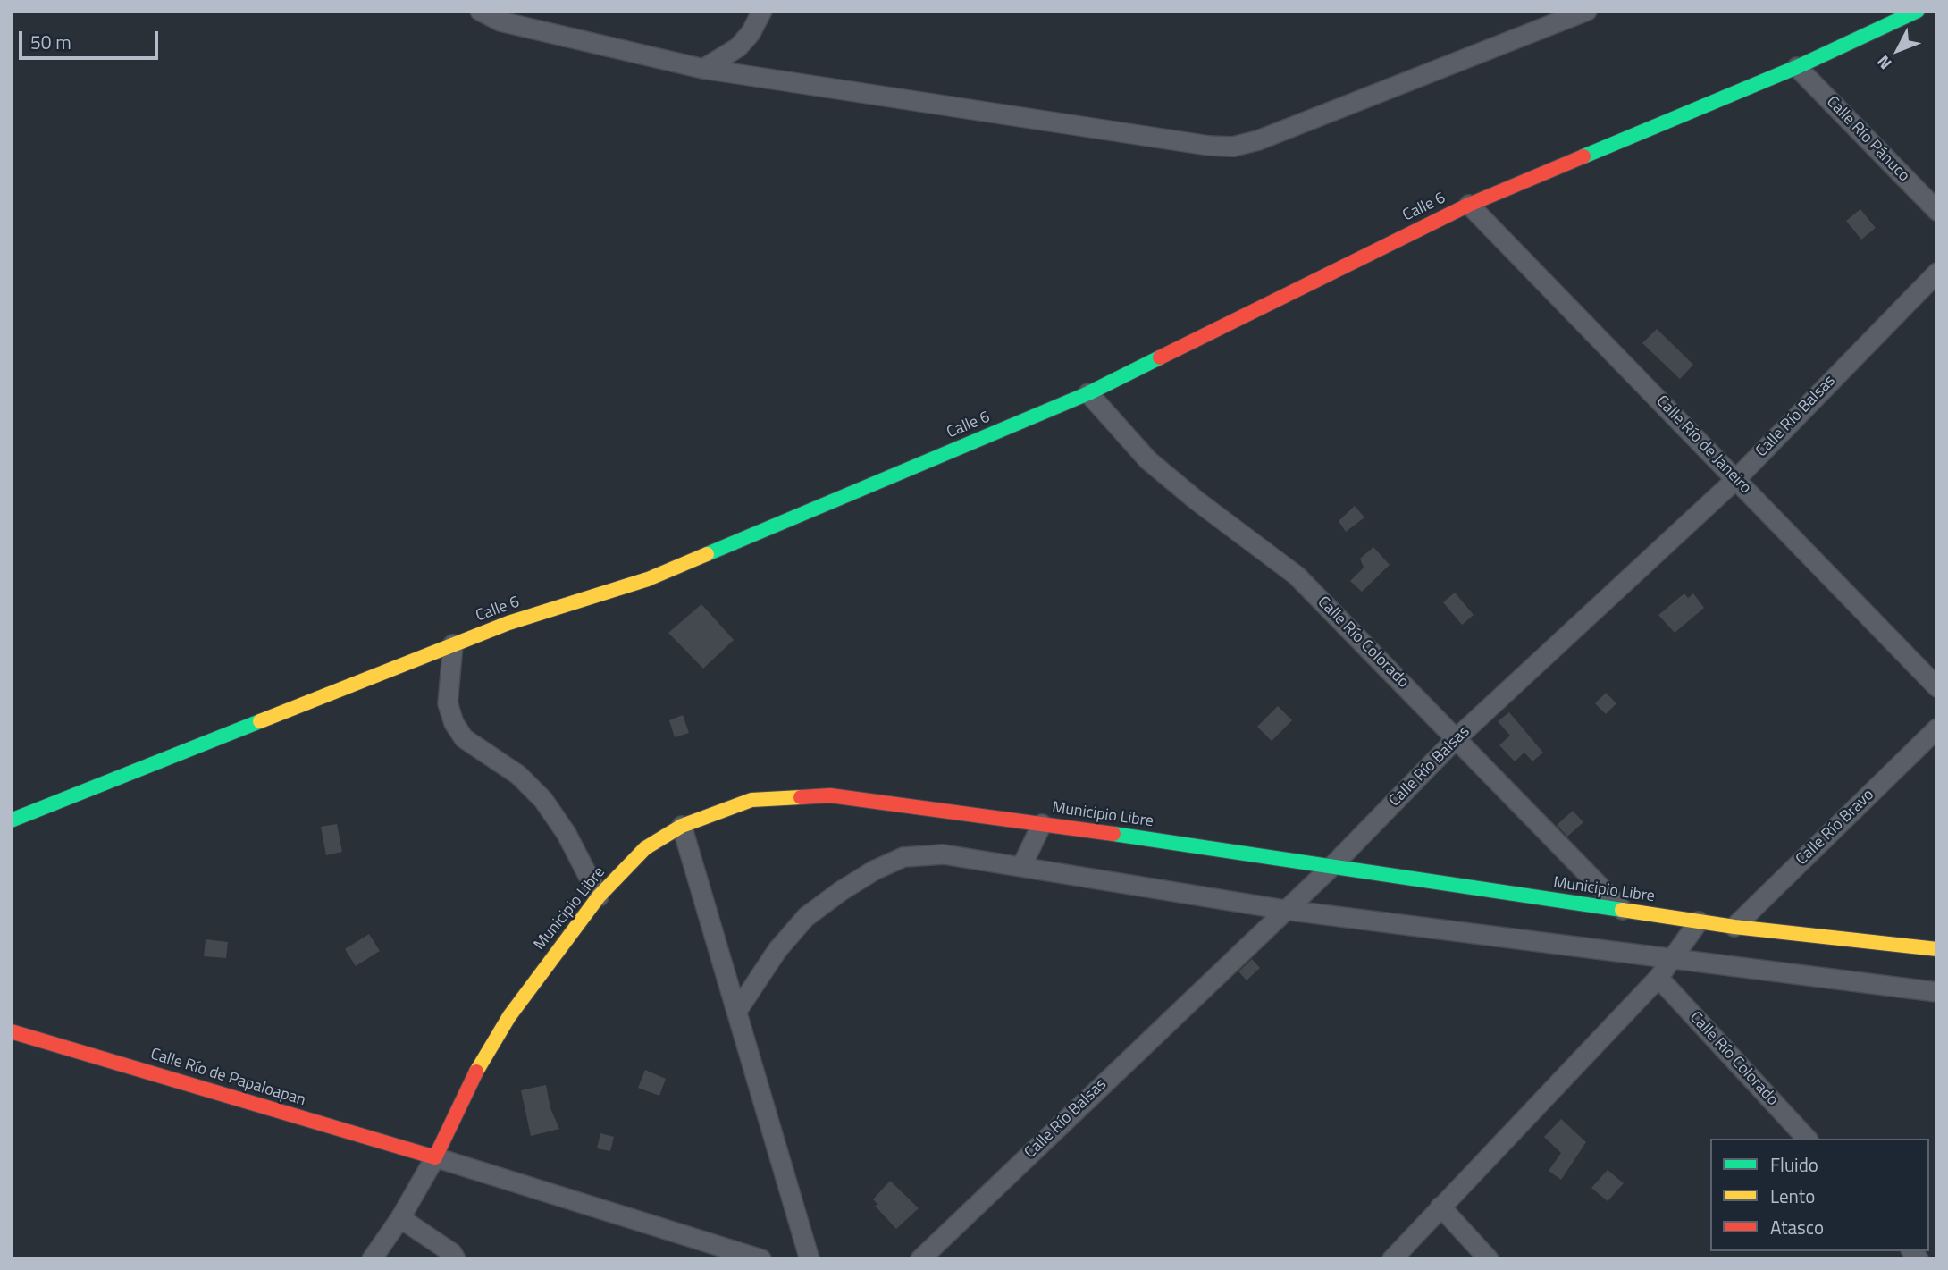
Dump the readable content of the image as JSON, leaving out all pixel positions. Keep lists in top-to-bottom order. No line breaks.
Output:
{"streets":{"street":["Calle Río Pánuco","Calle 6","Calle Río Balsas","Calle Río de Janeiro","Calle Río Colorado","Municipio Libre","Calle Río Bravo","Calle Río de Papaloapan"]},"crossings":[["Calle Río Pánuco","Calle 6"],["Calle 6","Calle Río de Janeiro"],["Calle 6","Calle Río Colorado"],["Calle Río Balsas","Calle Río de Janeiro"],["Calle Río Balsas","Calle Río Colorado"],["Calle Río Balsas","Municipio Libre"],["Calle Río Colorado","Municipio Libre"],["Municipio Libre","Calle Río Bravo"],["Municipio Libre","Calle Río de Papaloapan"]],"legend":["Fluido","Lento","Atasco"],"scale_bar":"50 m","north":"bottom left"}
